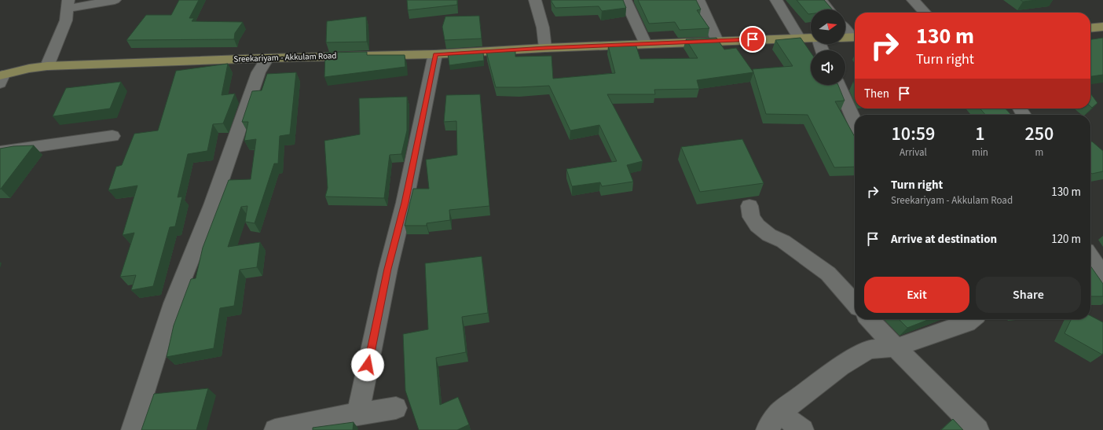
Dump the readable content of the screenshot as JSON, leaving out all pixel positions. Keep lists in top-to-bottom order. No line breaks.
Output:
{"streets":{"main road":["Sreekariyam - Akkulam Road"]},"north":"right","page":{"turn":["130 m","Turn right"],"then":"Then","eta":["10:59","Arrival","1","min","250","m"],"list":[{"name":"Turn right","note":"Sreekariyam - Akkulam Road","value":"130 m"},{"name":"Arrive at destination","value":"120 m"}],"buttons":["Exit","Share"]}}
